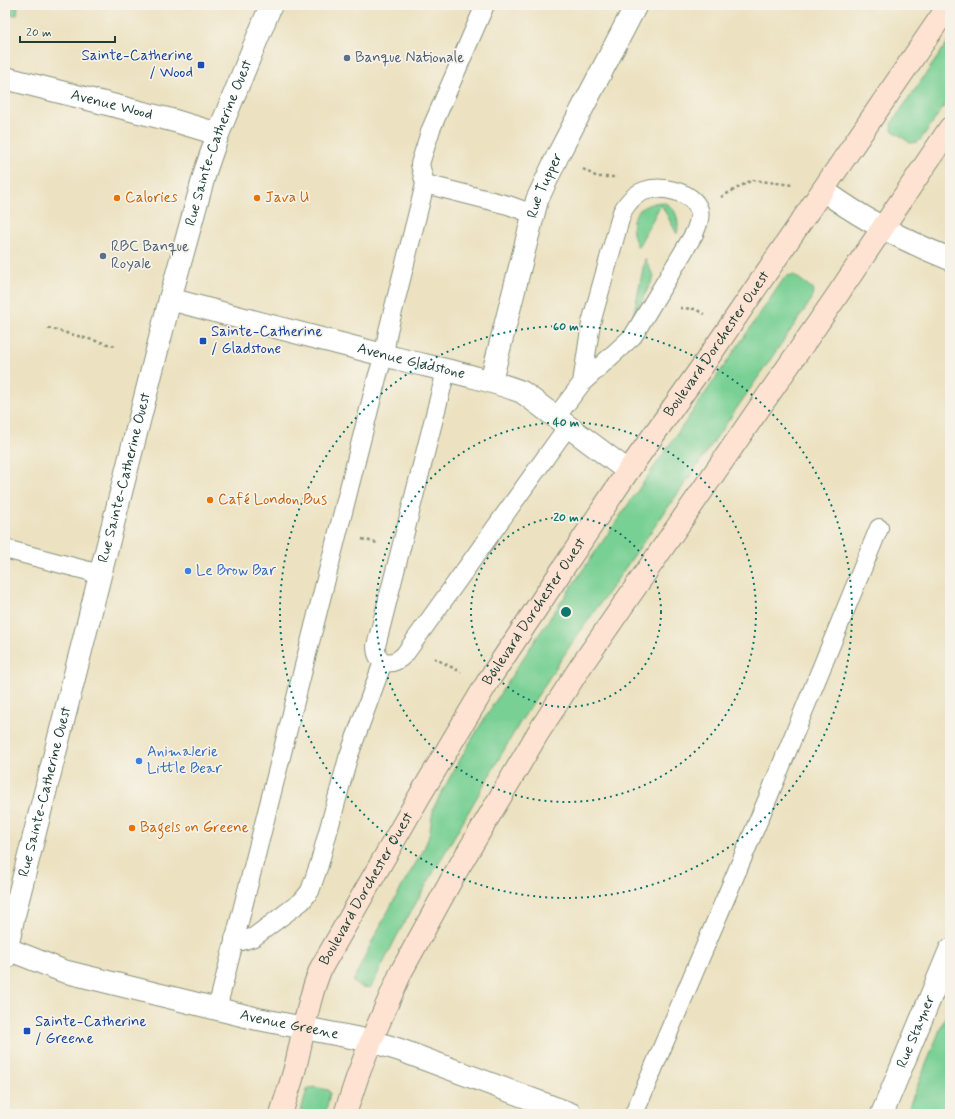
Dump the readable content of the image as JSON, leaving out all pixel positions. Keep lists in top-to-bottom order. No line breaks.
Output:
{"streets":{"main road":["Boulevard Dorchester Ouest"],"street":["Avenue Wood","Rue Sainte-Catherine Ouest","Rue Tupper","Avenue Gladstone","Avenue Greene","Rue Stayner"]},"crossings":[["Avenue Wood","Rue Sainte-Catherine Ouest"],["Rue Sainte-Catherine Ouest","Avenue Gladstone"],["Rue Sainte-Catherine Ouest","Avenue Greene"],["Rue Tupper","Avenue Gladstone"],["Boulevard Dorchester Ouest","Avenue Gladstone"],["Boulevard Dorchester Ouest","Avenue Greene"]],"places":{"other":["Banque Nationale","Calories","Java U","RBC Banque Royale","Café London Bus","Le Brow Bar","Animalerie Little Bear","Bagels on Greene"],"transit":["Sainte-Catherine / Wood","Sainte-Catherine / Gladstone","Sainte-Catherine / Greene"]},"scale_bar":"20 m","rings":["60 m","40 m","20 m"]}
